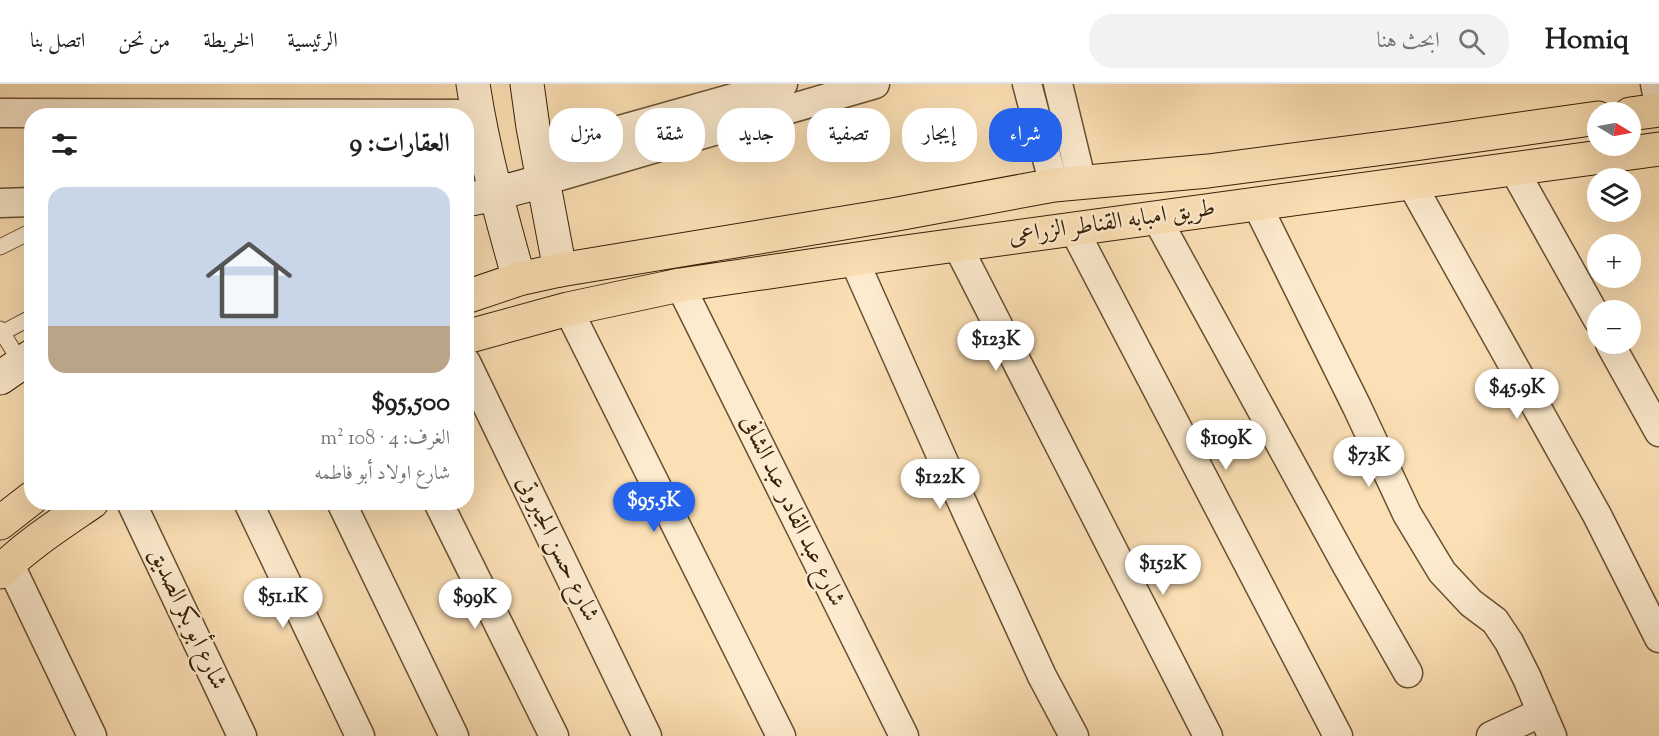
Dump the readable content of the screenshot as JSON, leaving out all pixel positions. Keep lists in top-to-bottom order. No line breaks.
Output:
{"streets":{"main road":["طريق امبابه القناطر الزراعى"],"street":["شارع عبد القادر عبد الشافى","شارع حسن الجبروتى","شارع أبو بكر الصديق"]},"crossings":[["طريق امبابه القناطر الزراعى","شارع عبد القادر عبد الشافى"]],"north":"right","page":{"header":"Homiq","search":"ابحث هنا","nav":["الرئيسية","الخريطة","من نحن","اتصل بنا"],"map_buttons":["+","−"],"chip":["شراء","إيجار","تصفية","جديد","شقة","منزل"],"heading":"العقارات: 9","list":[{"name":"$95,500","note":"الغرف: 4 · 108 m² · شارع اولاد أبو فاطمه"}],"price":["$123K","$45.9K","$109K","$73K","$122K","$95.5K","$152K","$51.1K","$99K"]}}
